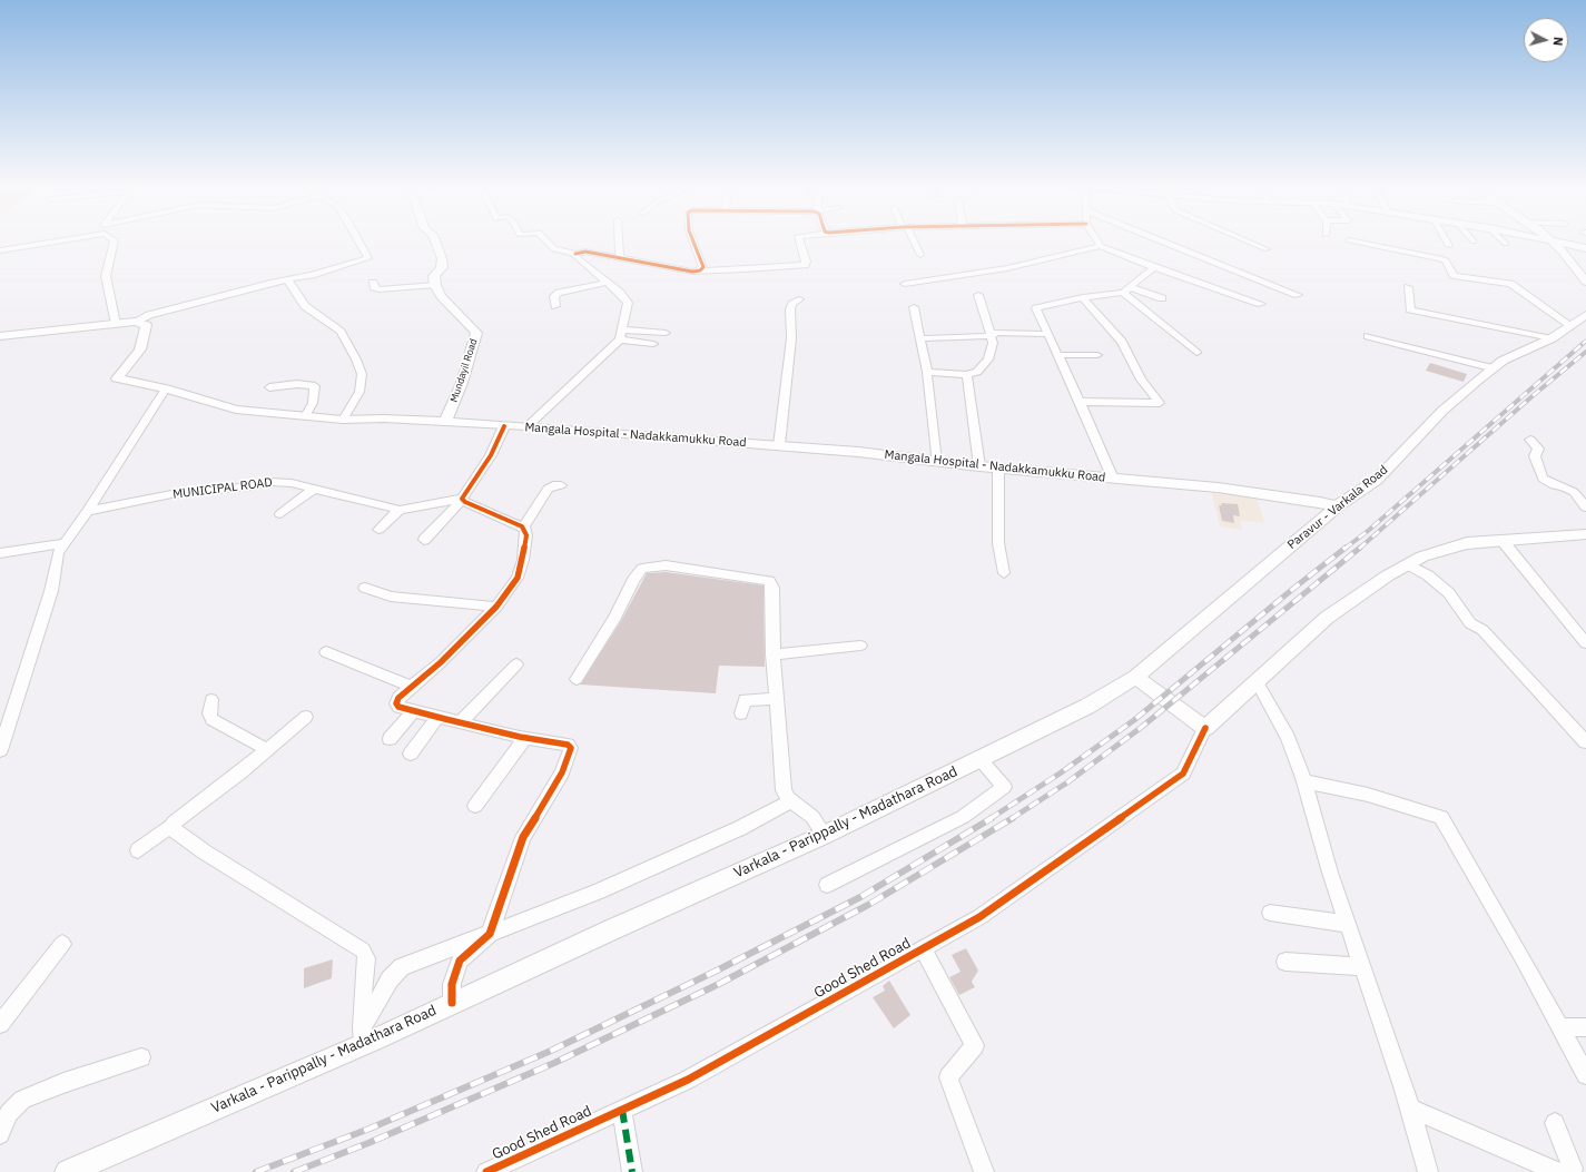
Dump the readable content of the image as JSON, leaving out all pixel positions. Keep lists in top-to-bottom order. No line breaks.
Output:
{"streets":{"main road":["Mundayil Road","Mangala Hospital - Nadakkamukku Road","Paravur - Varkala Road","Varkala - Parippally - Madathara Road"],"street":["MUNICIPAL ROAD","Good Shed Road"]},"crossings":[["Mundayil Road","Mangala Hospital - Nadakkamukku Road"],["Mangala Hospital - Nadakkamukku Road","Paravur - Varkala Road"],["Paravur - Varkala Road","Varkala - Parippally - Madathara Road"]],"north":"right"}
